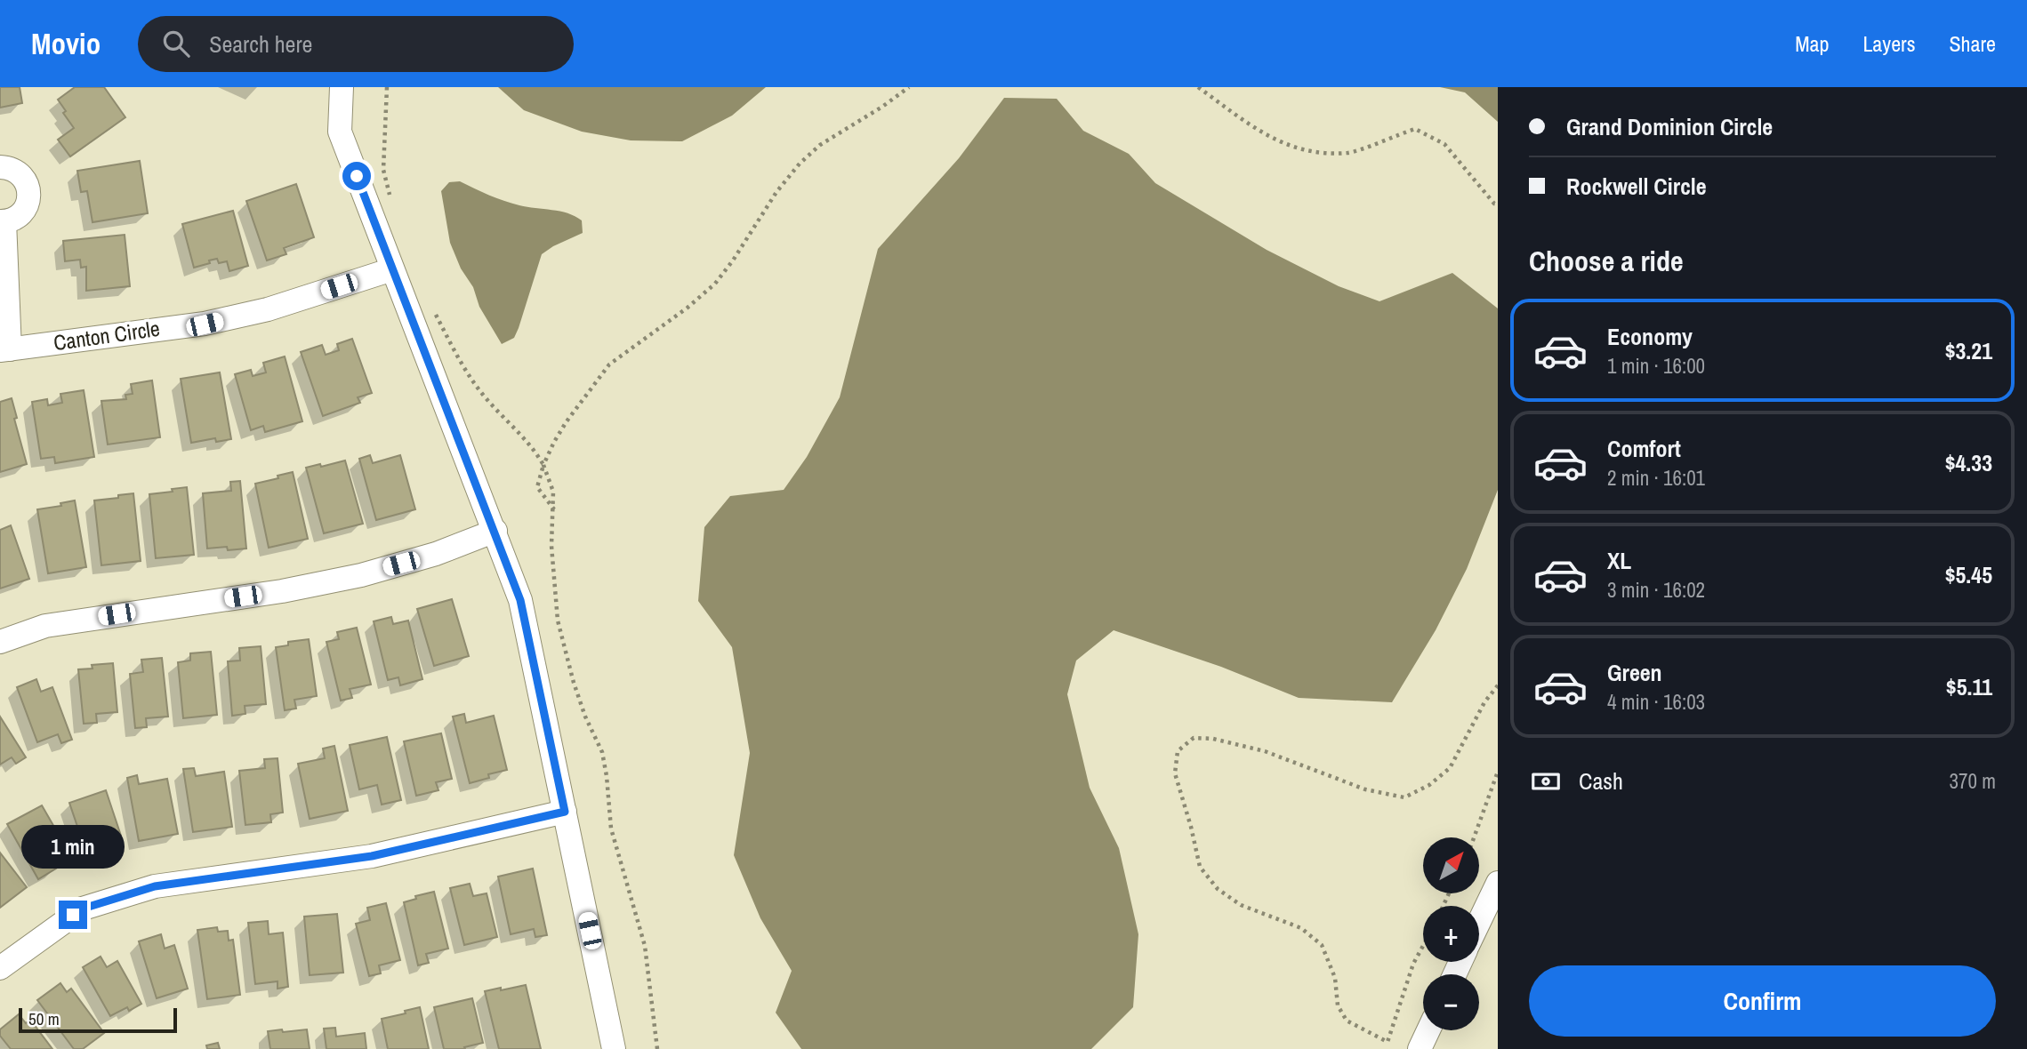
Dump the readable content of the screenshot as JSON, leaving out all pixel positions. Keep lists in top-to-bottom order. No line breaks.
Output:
{"streets":{"street":["Canton Circle"]},"scale_bar":"50 m","north":"top right","page":{"header":"Movio","search":"Search here","nav":["Map","Layers","Share"],"banner":["Grand Dominion Circle","Rockwell Circle"],"heading":"Choose a ride","list":[{"name":"Economy","note":"1 min · 16:00","value":"$3.21"},{"name":"Comfort","note":"2 min · 16:01","value":"$4.33"},{"name":"XL","note":"3 min · 16:02","value":"$5.45"},{"name":"Green","note":"4 min · 16:03","value":"$5.11"}],"pay":["Cash","370 m"],"bubble":"1 min","map_buttons":["+","−"],"buttons":"Confirm","scale":"50 m"}}
